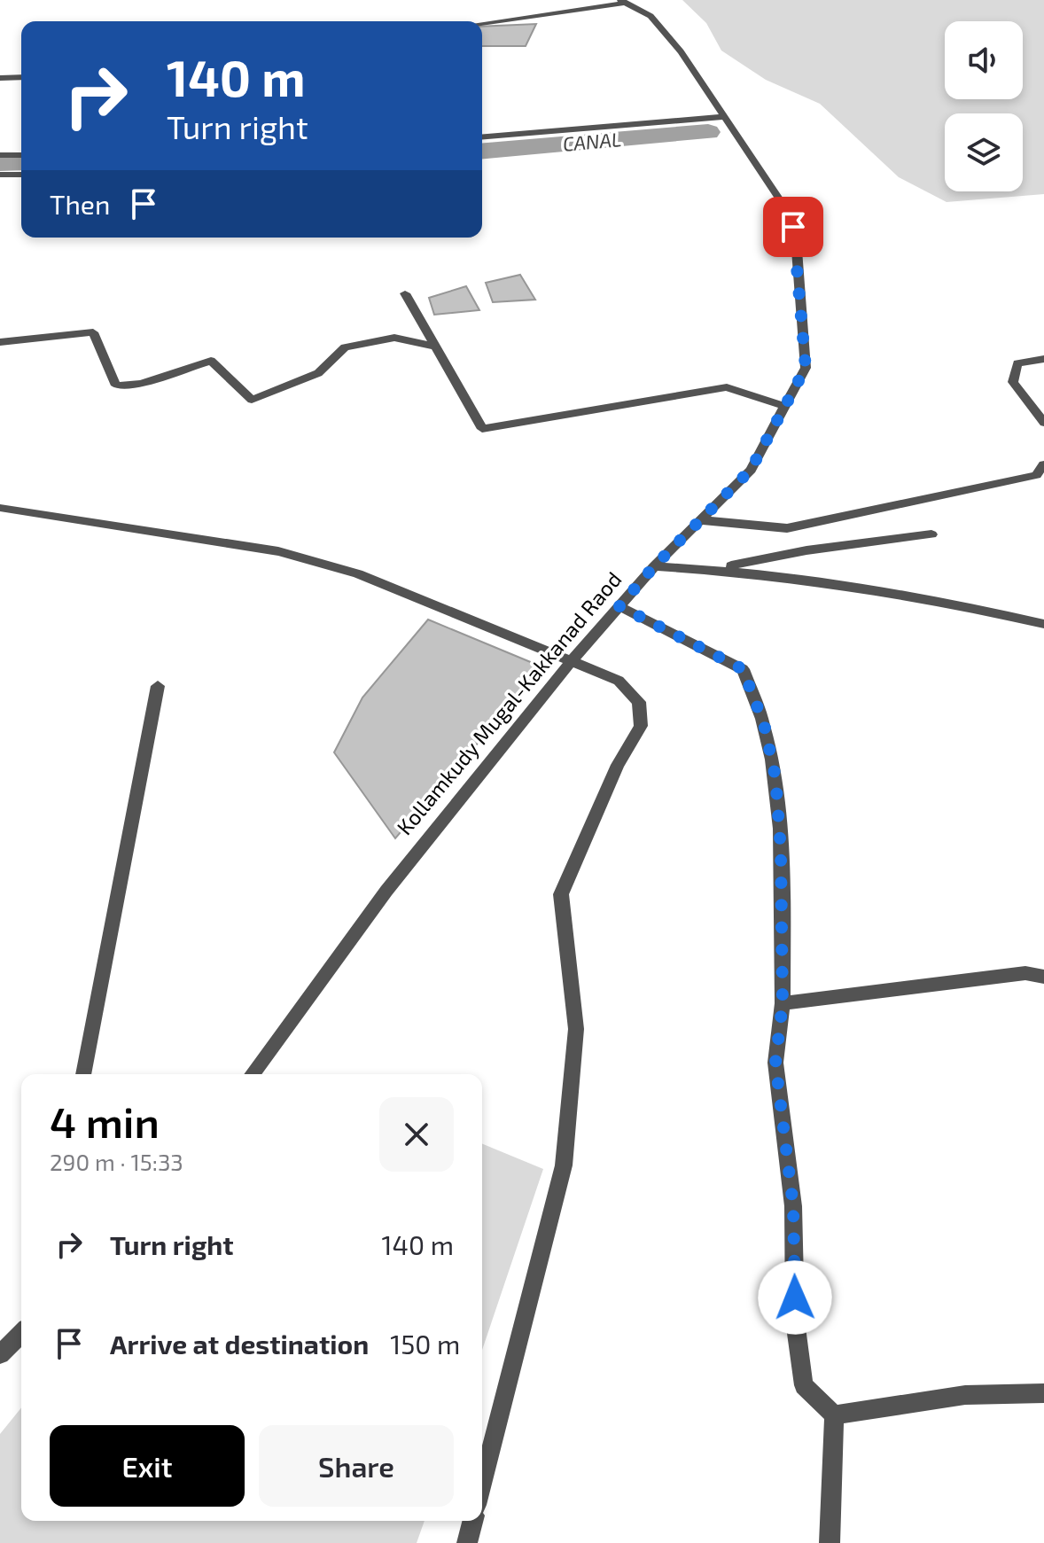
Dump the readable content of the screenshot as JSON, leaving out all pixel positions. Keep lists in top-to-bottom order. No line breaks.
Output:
{"streets":{"street":["Kollamkudy Mugal-Kakkanad Raod"]},"water":["CANAL"],"page":{"turn":["140 m","Turn right"],"then":"Then","heading":["4 min","290 m · 15:33"],"list":[{"name":"Turn right","value":"140 m"},{"name":"Arrive at destination","value":"150 m"}],"buttons":["Exit","Share"]}}
